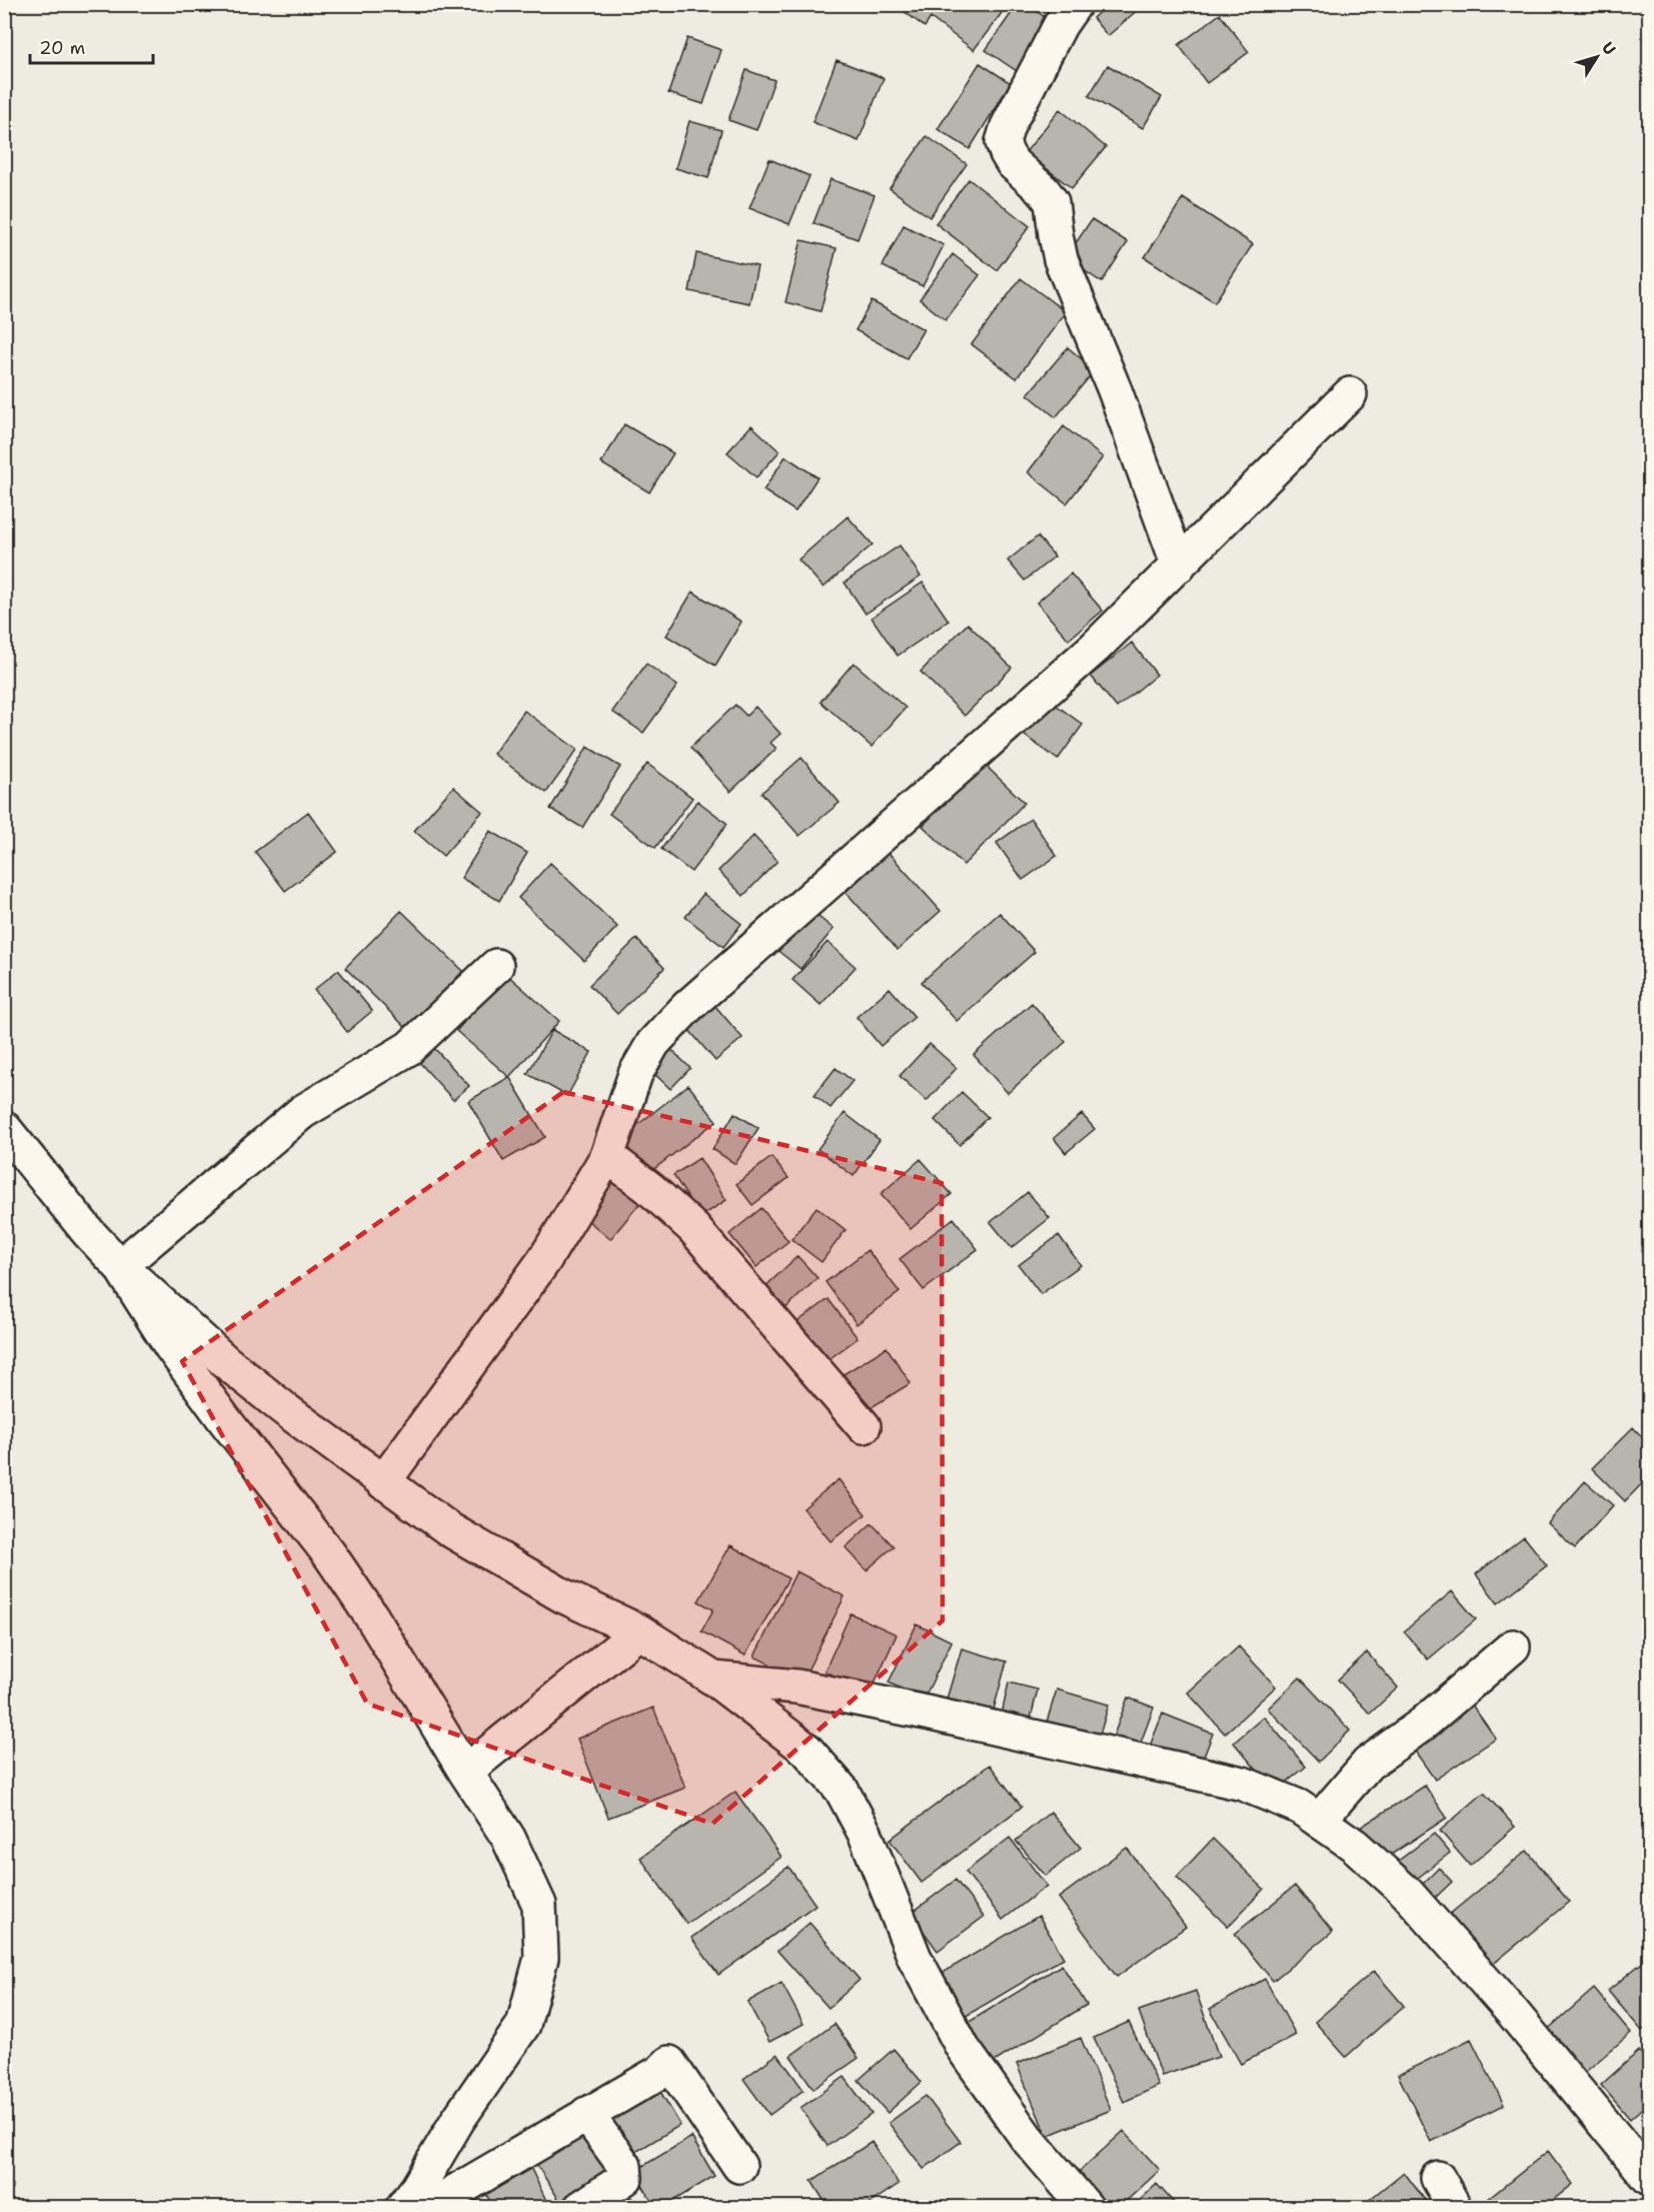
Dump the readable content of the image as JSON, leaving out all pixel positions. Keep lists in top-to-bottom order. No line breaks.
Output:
{"scale_bar":"20 m","north":"top right"}
